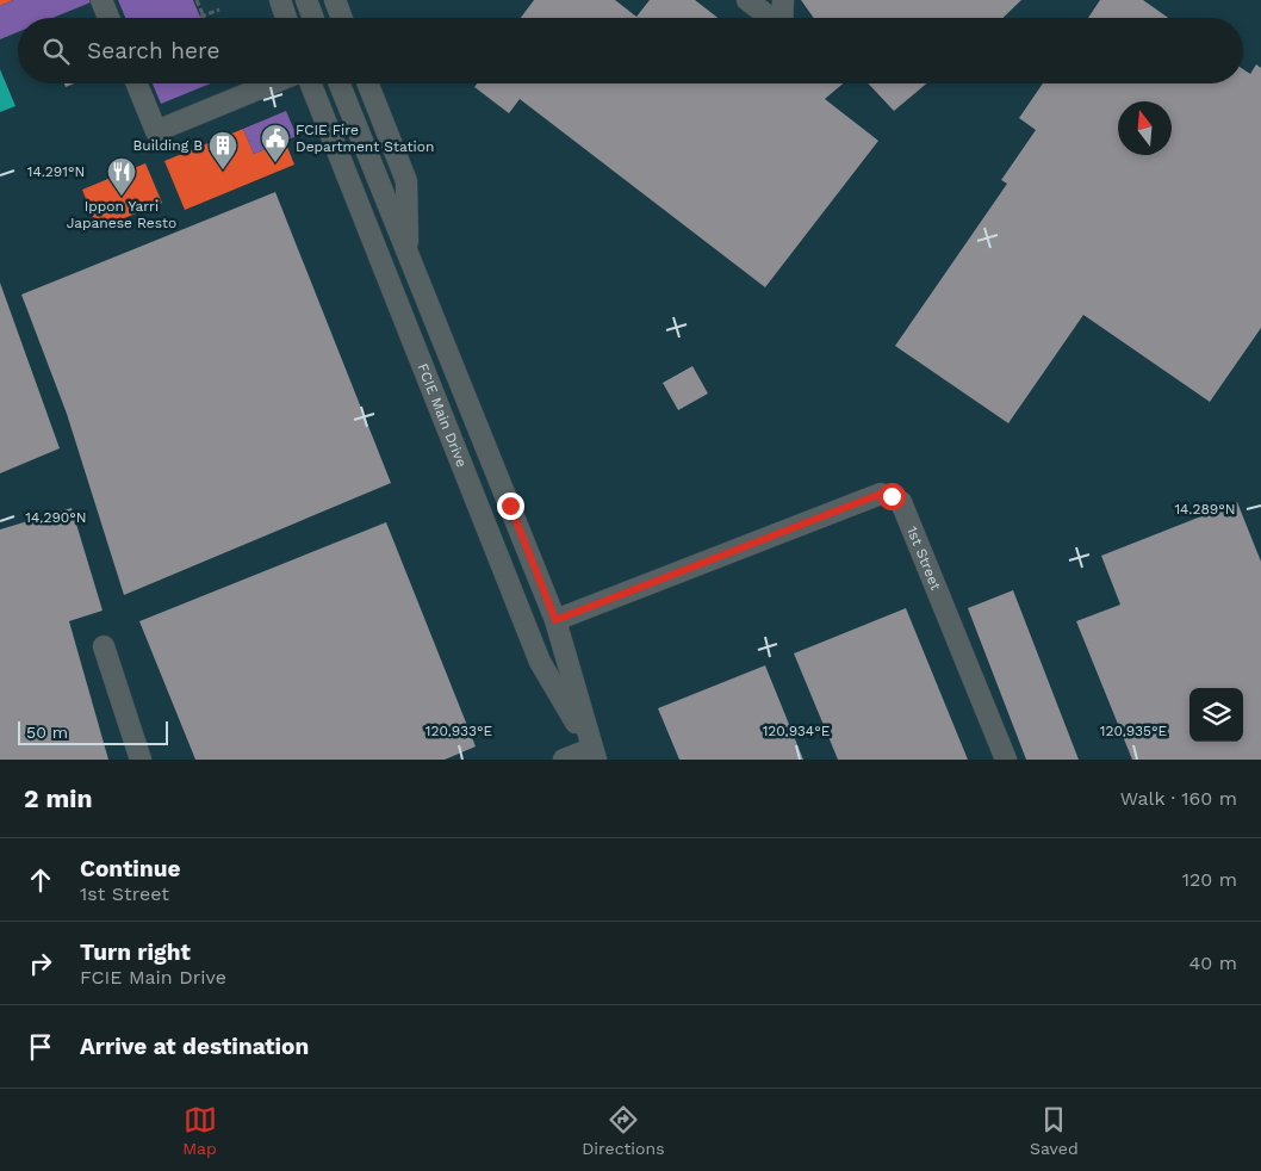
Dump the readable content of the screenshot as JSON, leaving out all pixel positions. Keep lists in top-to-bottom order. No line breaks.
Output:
{"streets":{"street":["FCIE Main Drive","1st Street"]},"crossings":[["FCIE Main Drive","1st Street"]],"places":{"public building":["FCIE Fire Department Station"],"building":["Building B"],"restaurant":["Ippon Yarri Japanese Resto"]},"scale_bar":"50 m","north":"top","page":{"search":"Search here","scale":"50 m","heading":["2 min","Walk · 160 m"],"list":[["Continue","1st Street","120 m"],["Turn right","FCIE Main Drive","40 m"],"Arrive at destination"],"nav":["Map","Directions","Saved"]},"coordinates":["14.291°N","14.289°N","14.290°N","120.934°E","120.933°E","120.935°E"]}
